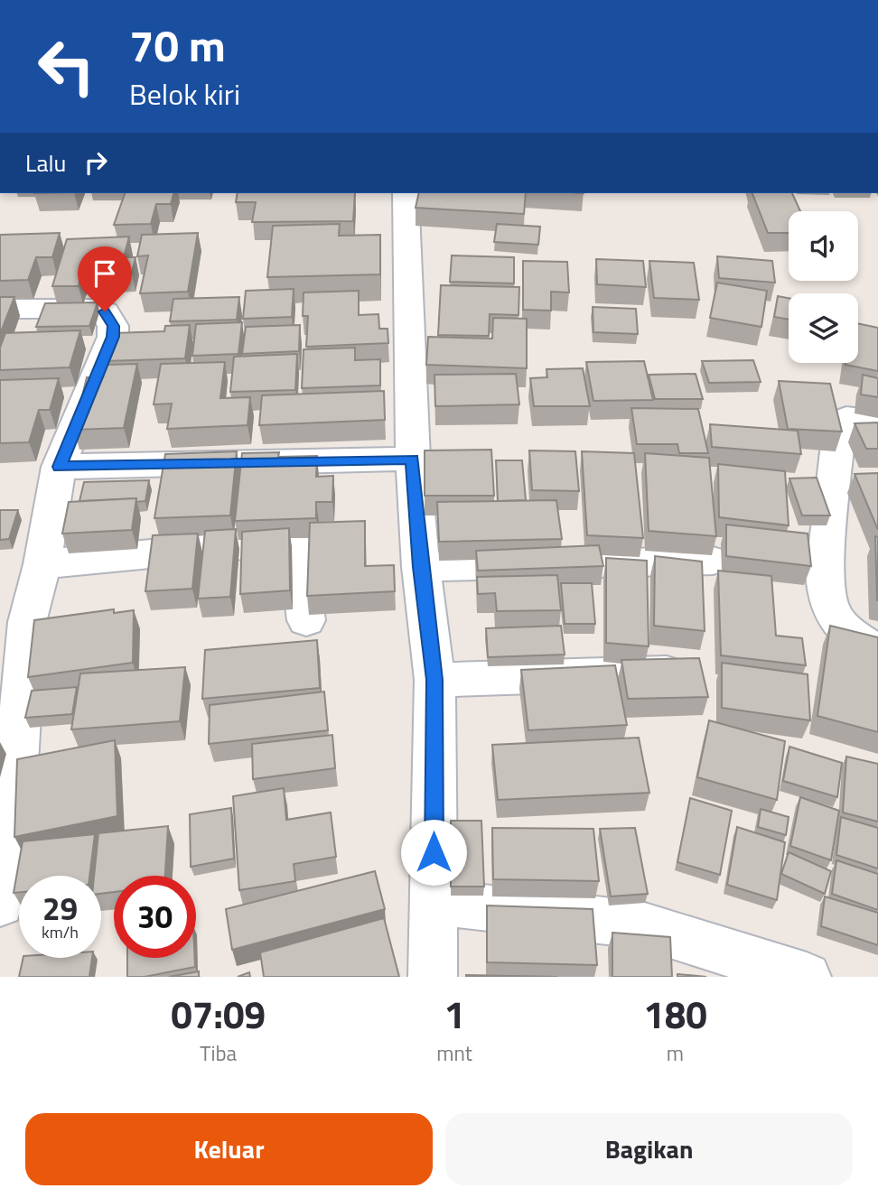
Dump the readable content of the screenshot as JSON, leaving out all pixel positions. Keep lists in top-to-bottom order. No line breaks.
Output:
{"page":{"turn":["70 m","Belok kiri"],"then":"Lalu","speed":"29 km/h","limit":"30","eta":["07:09","Tiba","1","mnt","180","m"],"buttons":["Keluar","Bagikan"]}}
